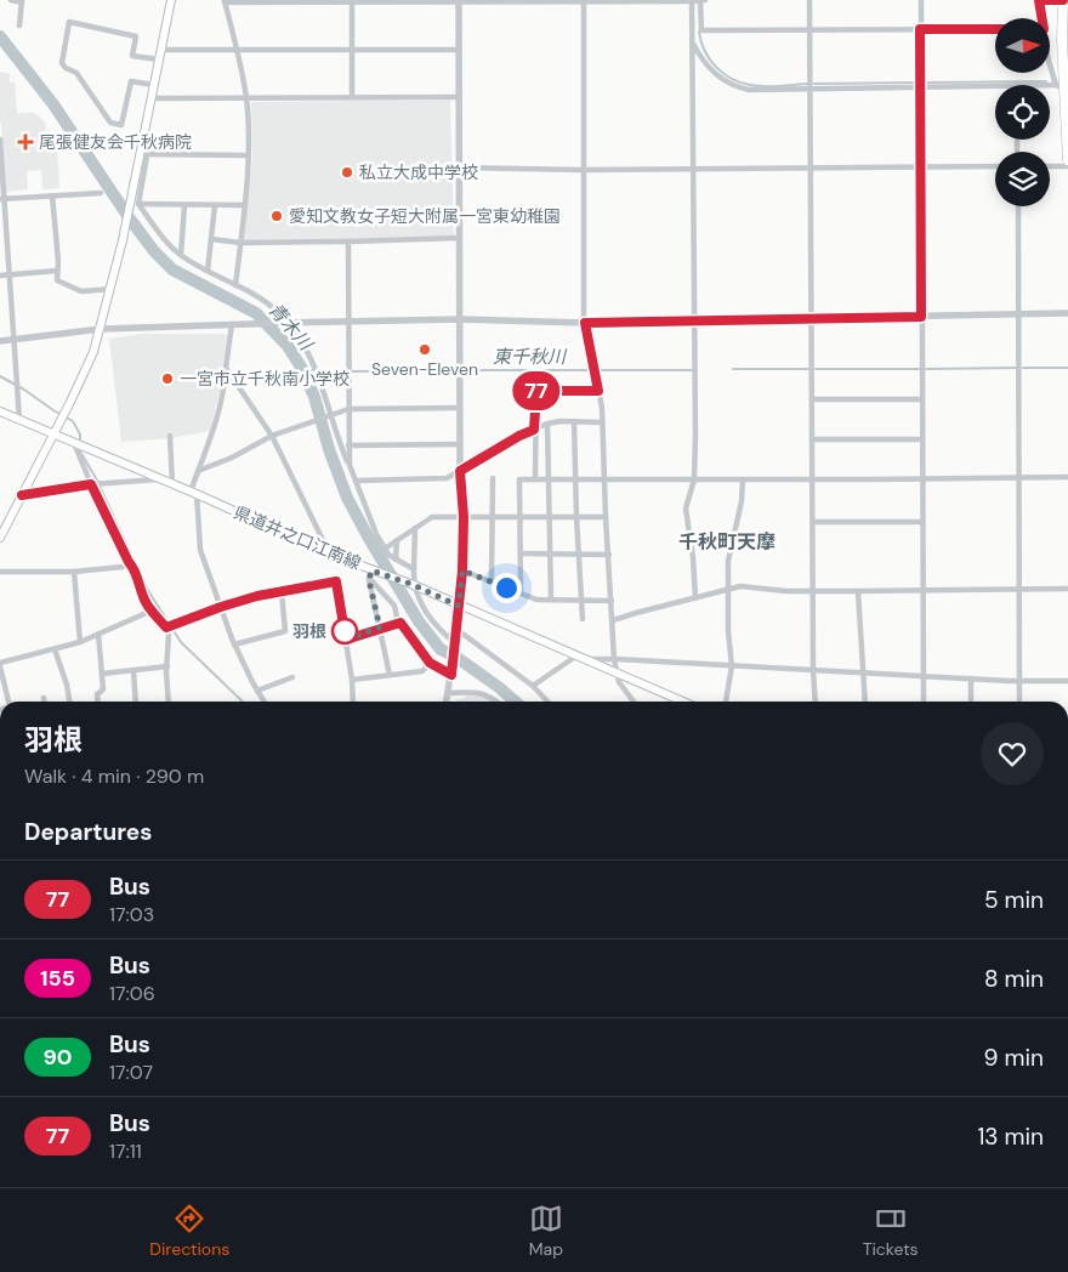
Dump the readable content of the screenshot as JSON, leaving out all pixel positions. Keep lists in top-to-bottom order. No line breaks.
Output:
{"streets":{"main road":["県道井之口江南線"]},"districts":["千秋町天摩"],"water":["青木川","東千秋川"],"places":{"health":["尾張健友会千秋病院"],"other":["私立大成中学校","愛知文教女子短大附属一宮東幼稚園","Seven-Eleven","一宮市立千秋南小学校","羽根"]},"lines":["bus line 77"],"north":"right","page":{"on_map":"77","heading":[["羽根","Walk · 4 min · 290 m"],"Departures"],"list":[{"mark":"77","name":"Bus","note":"17:03","value":"5 min"},{"mark":"155","name":"Bus","note":"17:06","value":"8 min"},{"mark":"90","name":"Bus","note":"17:07","value":"9 min"},{"mark":"77","name":"Bus","note":"17:11","value":"13 min"}],"tabs":["Directions","Map","Tickets"]}}
